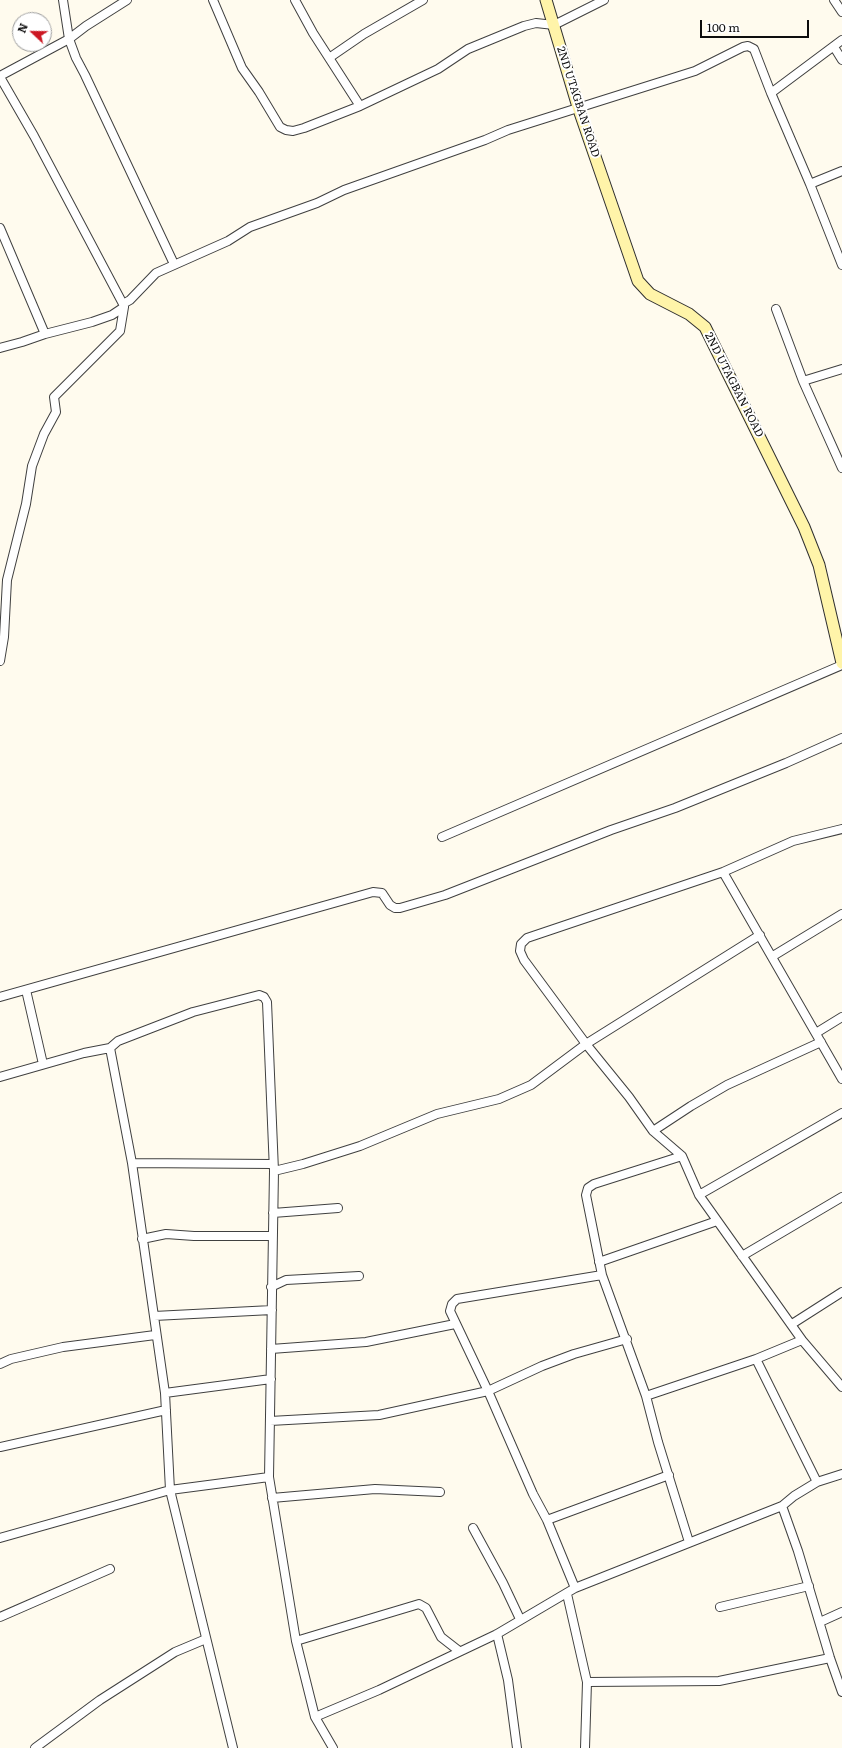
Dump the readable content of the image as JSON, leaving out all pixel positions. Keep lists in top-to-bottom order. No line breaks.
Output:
{"streets":{"street":["2ND UTAGBAN ROAD"]},"scale_bar":"100 m","north":"left"}
